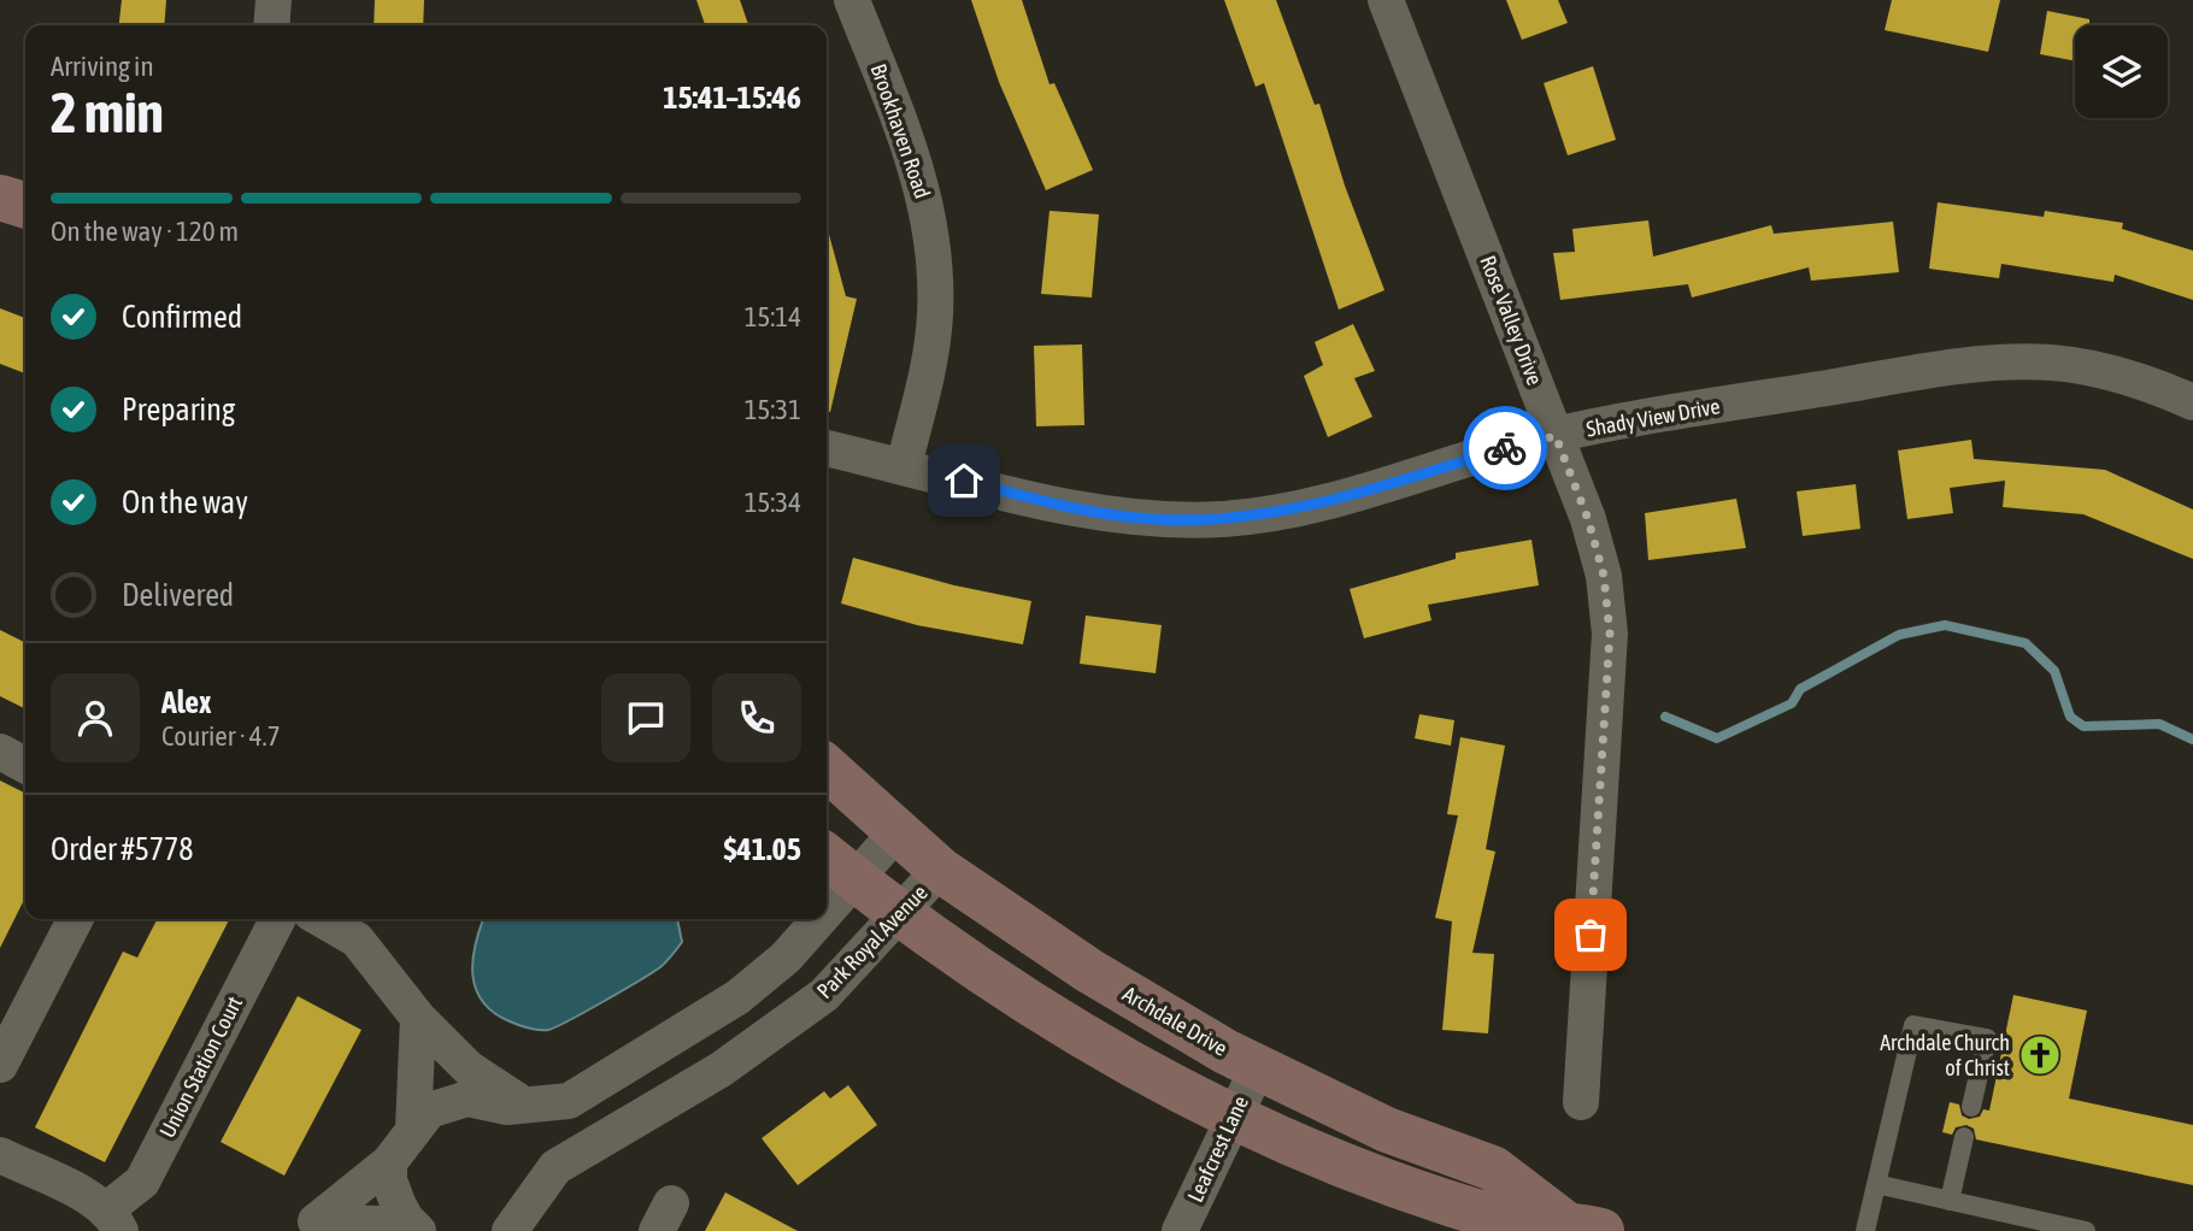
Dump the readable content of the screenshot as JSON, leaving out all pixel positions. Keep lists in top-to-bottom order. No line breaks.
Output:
{"streets":{"street":["Brookhaven Road","Rose Valley Drive","Shady View Drive","Park Royal Avenue","Archdale Drive","Union Station Court","Leafcrest Lane"]},"crossings":[["Brookhaven Road","Shady View Drive"],["Rose Valley Drive","Shady View Drive"],["Park Royal Avenue","Archdale Drive"],["Archdale Drive","Leafcrest Lane"]],"places":{"church":["Archdale Church of Christ"]},"page":{"heading":["2 min","Arriving in","15:41–15:46"],"panel":["Alex","Courier · 4.7","Order #5778","$41.05"],"bar":"On the way · 120 m","list":[["Confirmed","15:14"],["Preparing","15:31"],["On the way","15:34"],"Delivered"]}}
